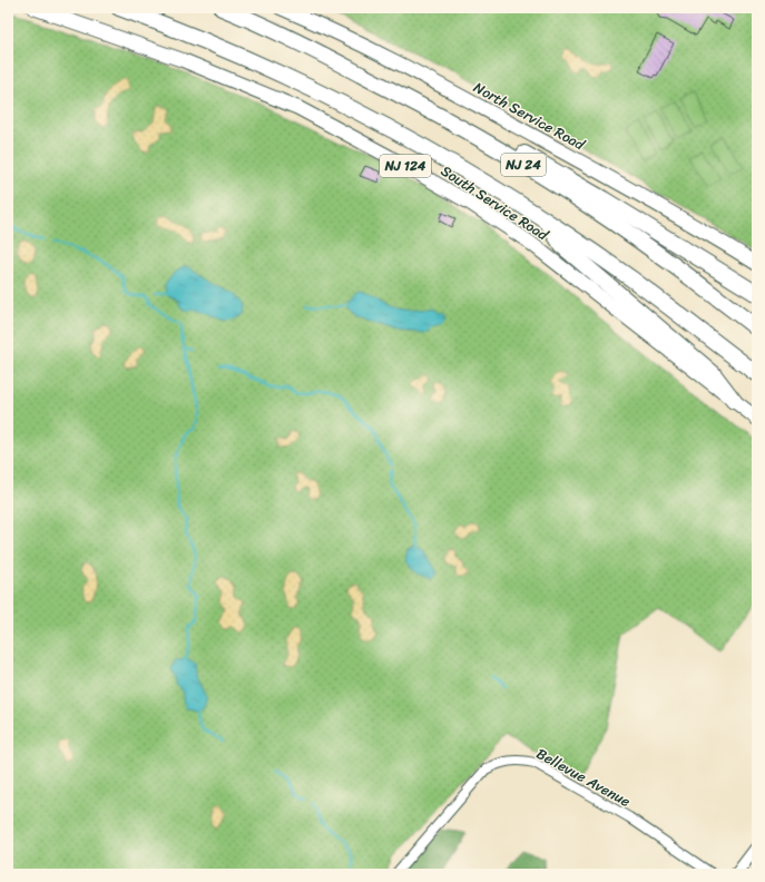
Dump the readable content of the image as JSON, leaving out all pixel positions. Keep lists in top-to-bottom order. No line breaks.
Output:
{"streets":{"highway":["NJ 24"],"main road":["North Service Road","NJ 124","South Service Road"],"street":["Bellevue Avenue"]}}
